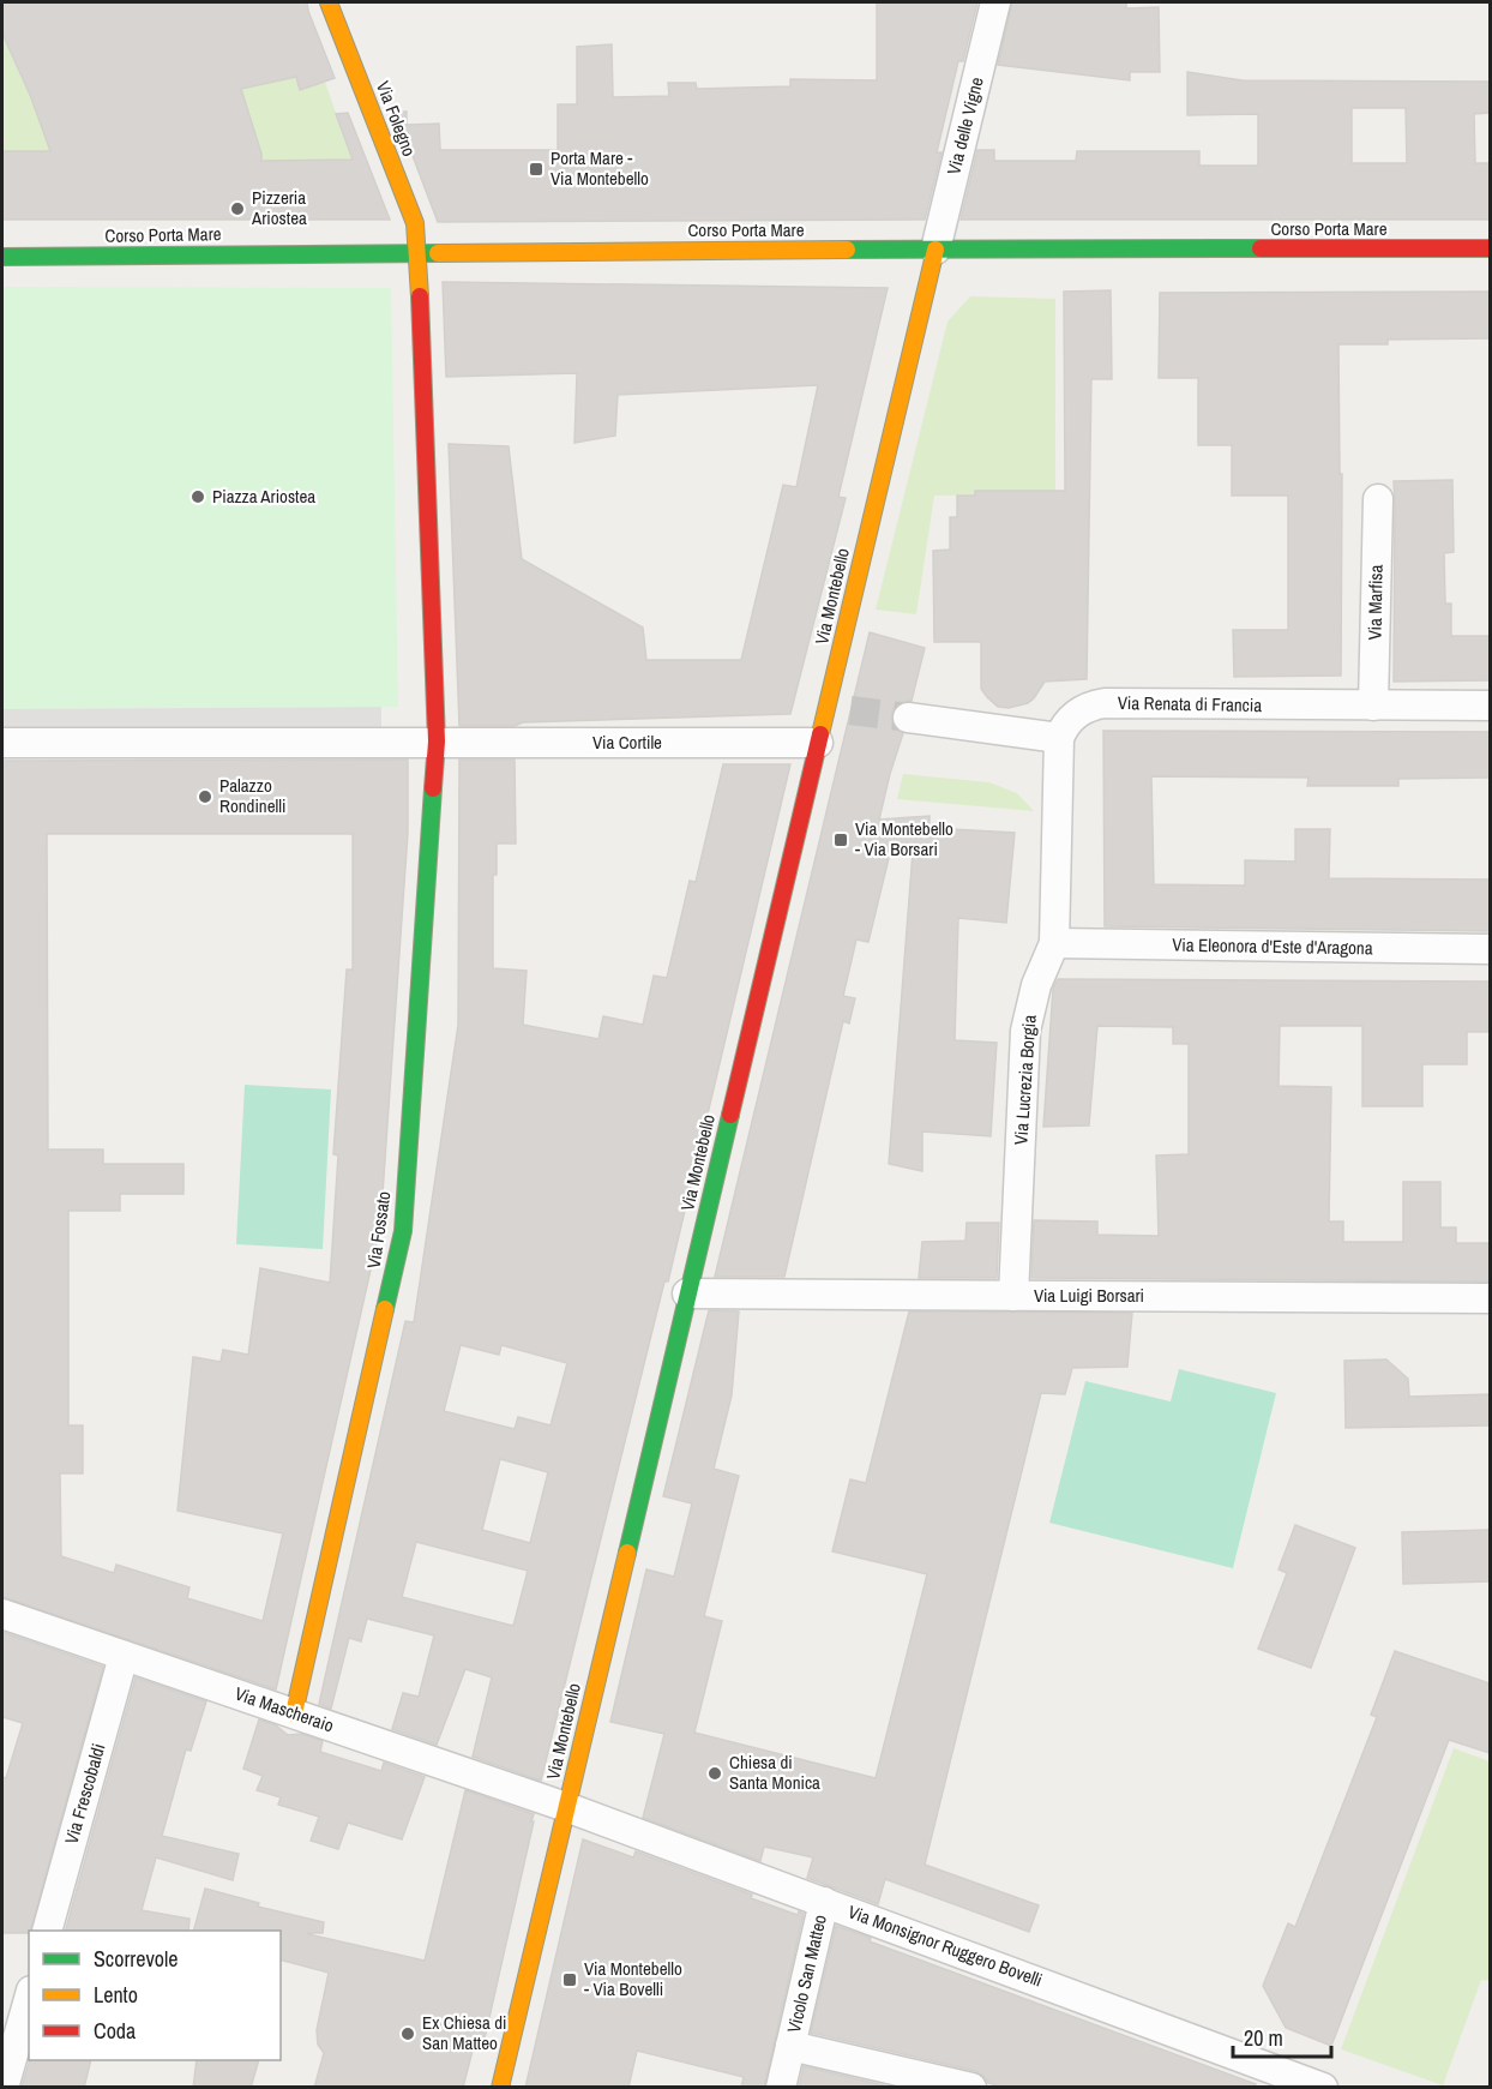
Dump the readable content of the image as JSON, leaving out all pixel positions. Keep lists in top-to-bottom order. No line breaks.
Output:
{"streets":{"street":["Via Folegno","Via delle Vigne","Corso Porta Mare","Via Montebello","Via Marfisa","Via Renata di Francia","Via Cortile","Via Eleonora d'Este d'Aragona","Via Lucrezia Borgia","Via Fossato","Via Luigi Borsari","Via Mascheraio","Via Frescobaldi","Via Monsignor Ruggero Bovelli","Vicolo San Matteo"]},"crossings":[["Via Folegno","Corso Porta Mare"],["Via delle Vigne","Corso Porta Mare"],["Via delle Vigne","Via Montebello"],["Corso Porta Mare","Via Montebello"],["Via Montebello","Via Cortile"],["Via Montebello","Via Luigi Borsari"],["Via Montebello","Via Mascheraio"],["Via Montebello","Via Monsignor Ruggero Bovelli"],["Via Marfisa","Via Renata di Francia"],["Via Renata di Francia","Via Lucrezia Borgia"],["Via Cortile","Via Fossato"],["Via Eleonora d'Este d'Aragona","Via Lucrezia Borgia"],["Via Lucrezia Borgia","Via Luigi Borsari"],["Via Fossato","Via Mascheraio"],["Via Mascheraio","Via Frescobaldi"],["Via Mascheraio","Via Monsignor Ruggero Bovelli"],["Via Monsignor Ruggero Bovelli","Vicolo San Matteo"]],"places":{"transit":["Porta Mare - Via Montebello","Via Montebello - Via Borsari","Via Montebello - Via Bovelli"],"other":["Pizzeria Ariostea","Piazza Ariostea","Palazzo Rondinelli","Chiesa di Santa Monica","Ex Chiesa di San Matteo"]},"legend":["Scorrevole","Lento","Coda"],"scale_bar":"20 m"}
